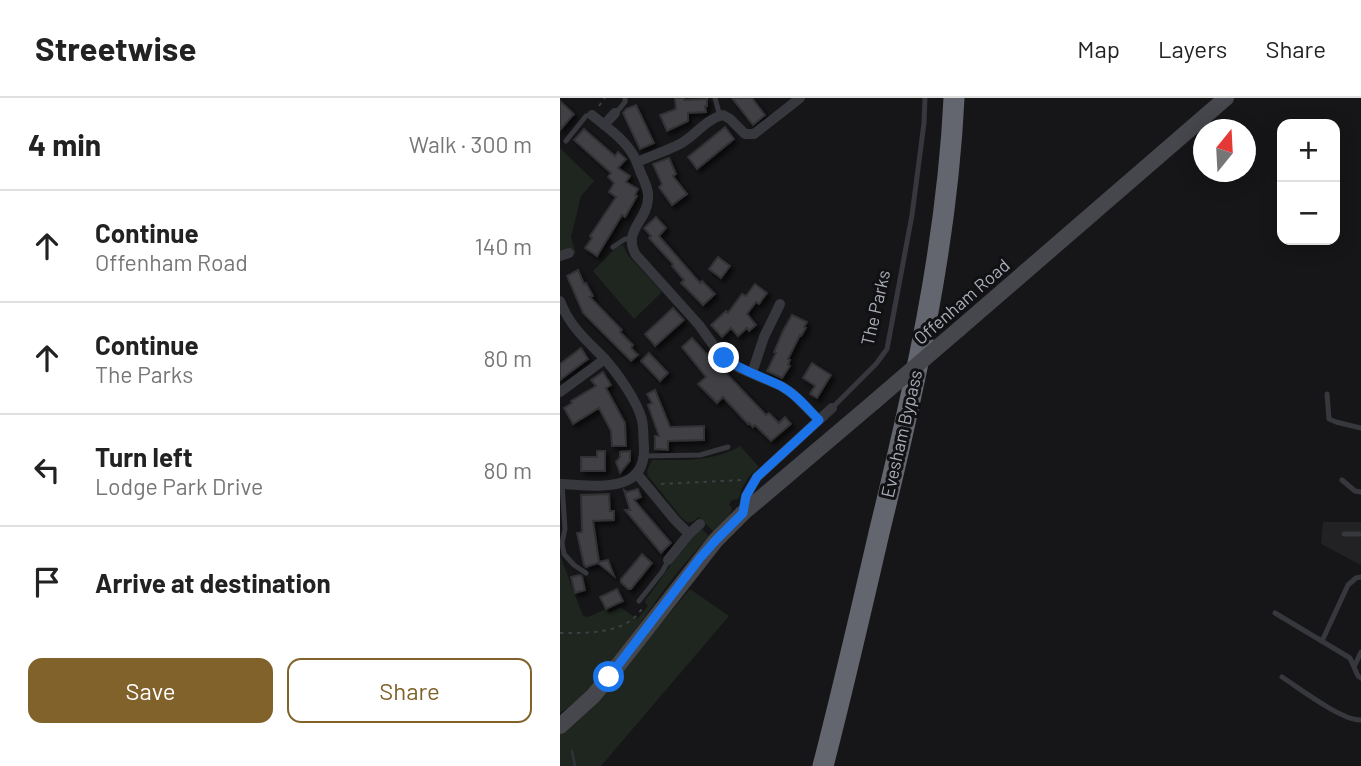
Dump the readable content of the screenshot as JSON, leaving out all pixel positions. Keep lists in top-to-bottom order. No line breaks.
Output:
{"streets":{"highway":["Evesham Bypass"],"main road":["Offenham Road"],"street":["The Parks"]},"crossings":[["Offenham Road","The Parks"]],"north":"top","page":{"header":"Streetwise","nav":["Map","Layers","Share"],"heading":["4 min","Walk · 300 m"],"map_buttons":["+","−"],"list":[["Continue","Offenham Road","140 m"],["Continue","The Parks","80 m"],["Turn left","Lodge Park Drive","80 m"],"Arrive at destination"],"buttons":["Save","Share"]}}
